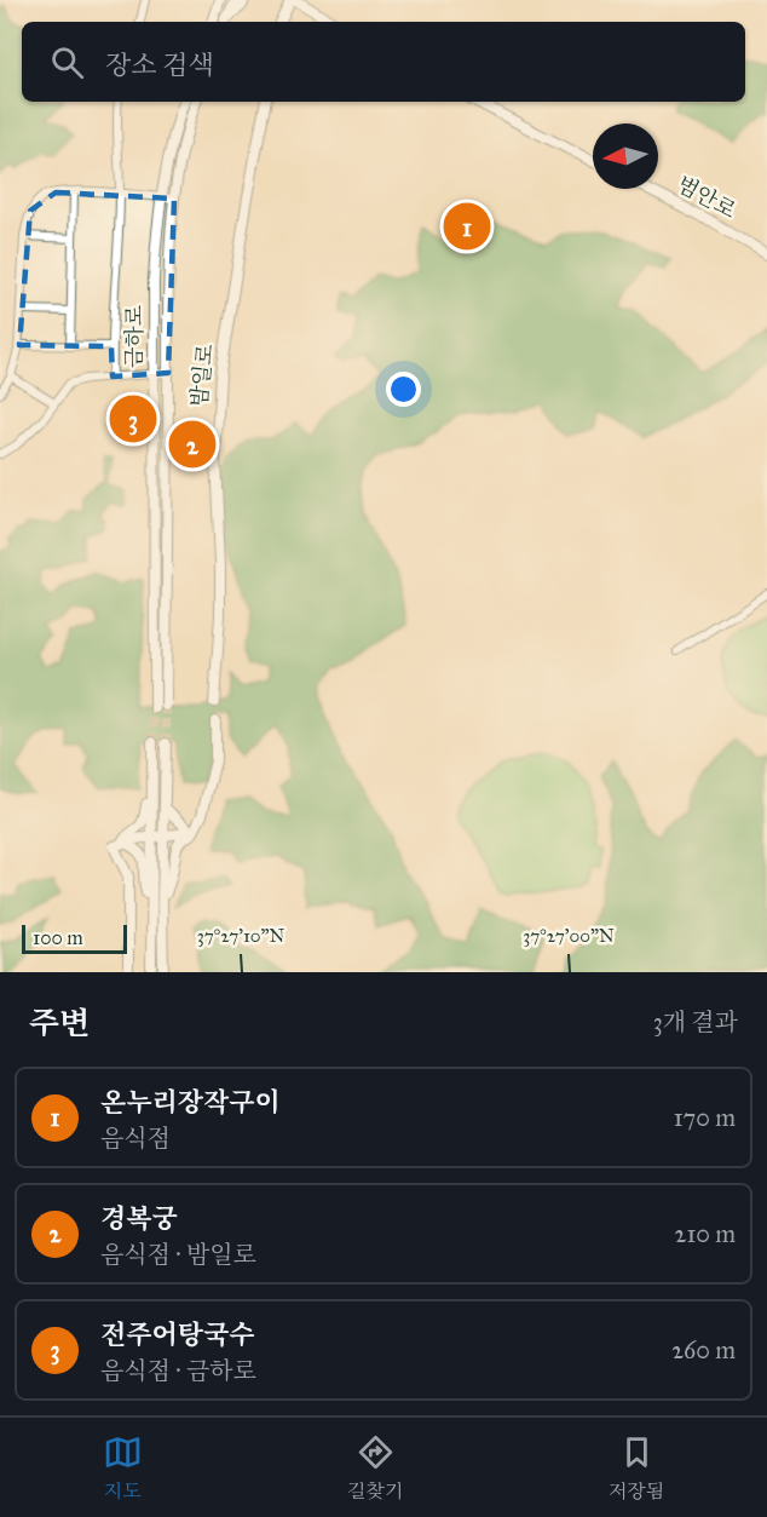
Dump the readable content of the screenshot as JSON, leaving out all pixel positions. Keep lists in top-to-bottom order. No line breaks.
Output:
{"streets":{"main road":["범안로","금하로","밤일로"]},"scale_bar":"100 m","north":"left","page":{"search":"장소 검색","pins":["1","3","2"],"scale":"100 m","heading":["주변","3개 결과"],"list":[{"mark":"1","name":"온누리장작구이","note":"음식점","value":"170 m"},{"mark":"2","name":"경복궁","note":"음식점 · 밤일로","value":"210 m"},{"mark":"3","name":"전주어탕국수","note":"음식점 · 금하로","value":"260 m"}],"nav":["지도","길찾기","저장됨"]},"coordinates":["37°27'10\"N","37°27'00\"N"]}
